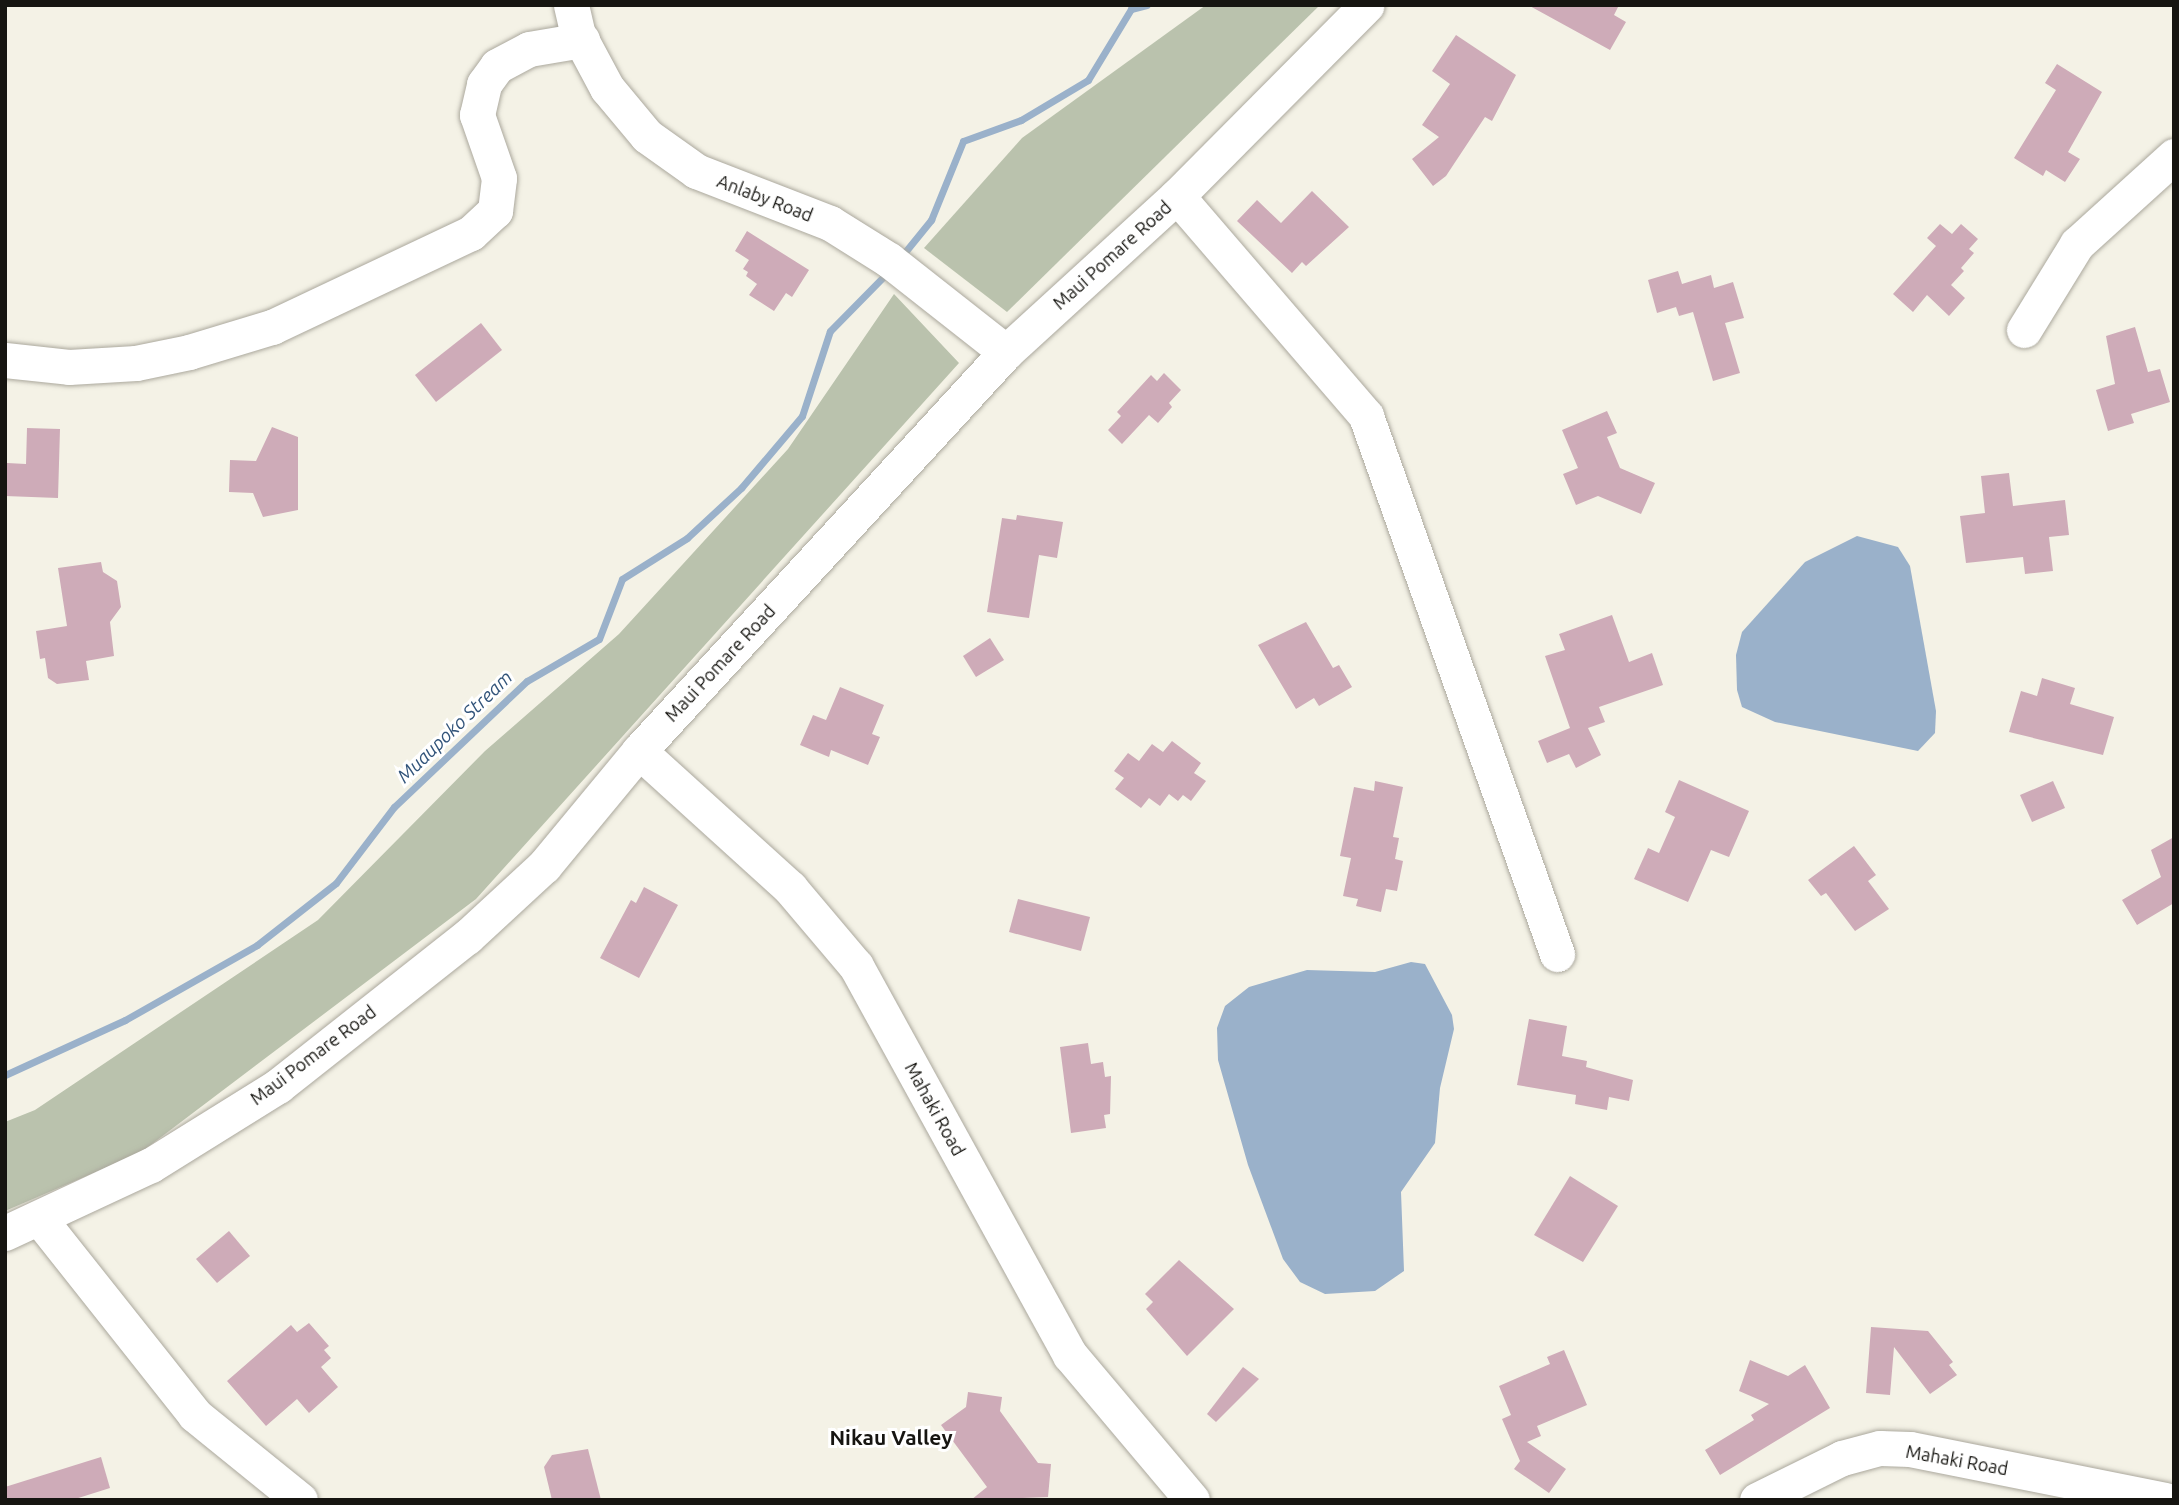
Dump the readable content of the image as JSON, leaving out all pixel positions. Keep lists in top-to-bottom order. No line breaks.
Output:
{"streets":{"street":["Anlaby Road","Maui Pomare Road","Mahaki Road"]},"crossings":[["Anlaby Road","Maui Pomare Road"],["Maui Pomare Road","Mahaki Road"]],"districts":["Nikau Valley"],"water":["Muaupoko Stream"]}
